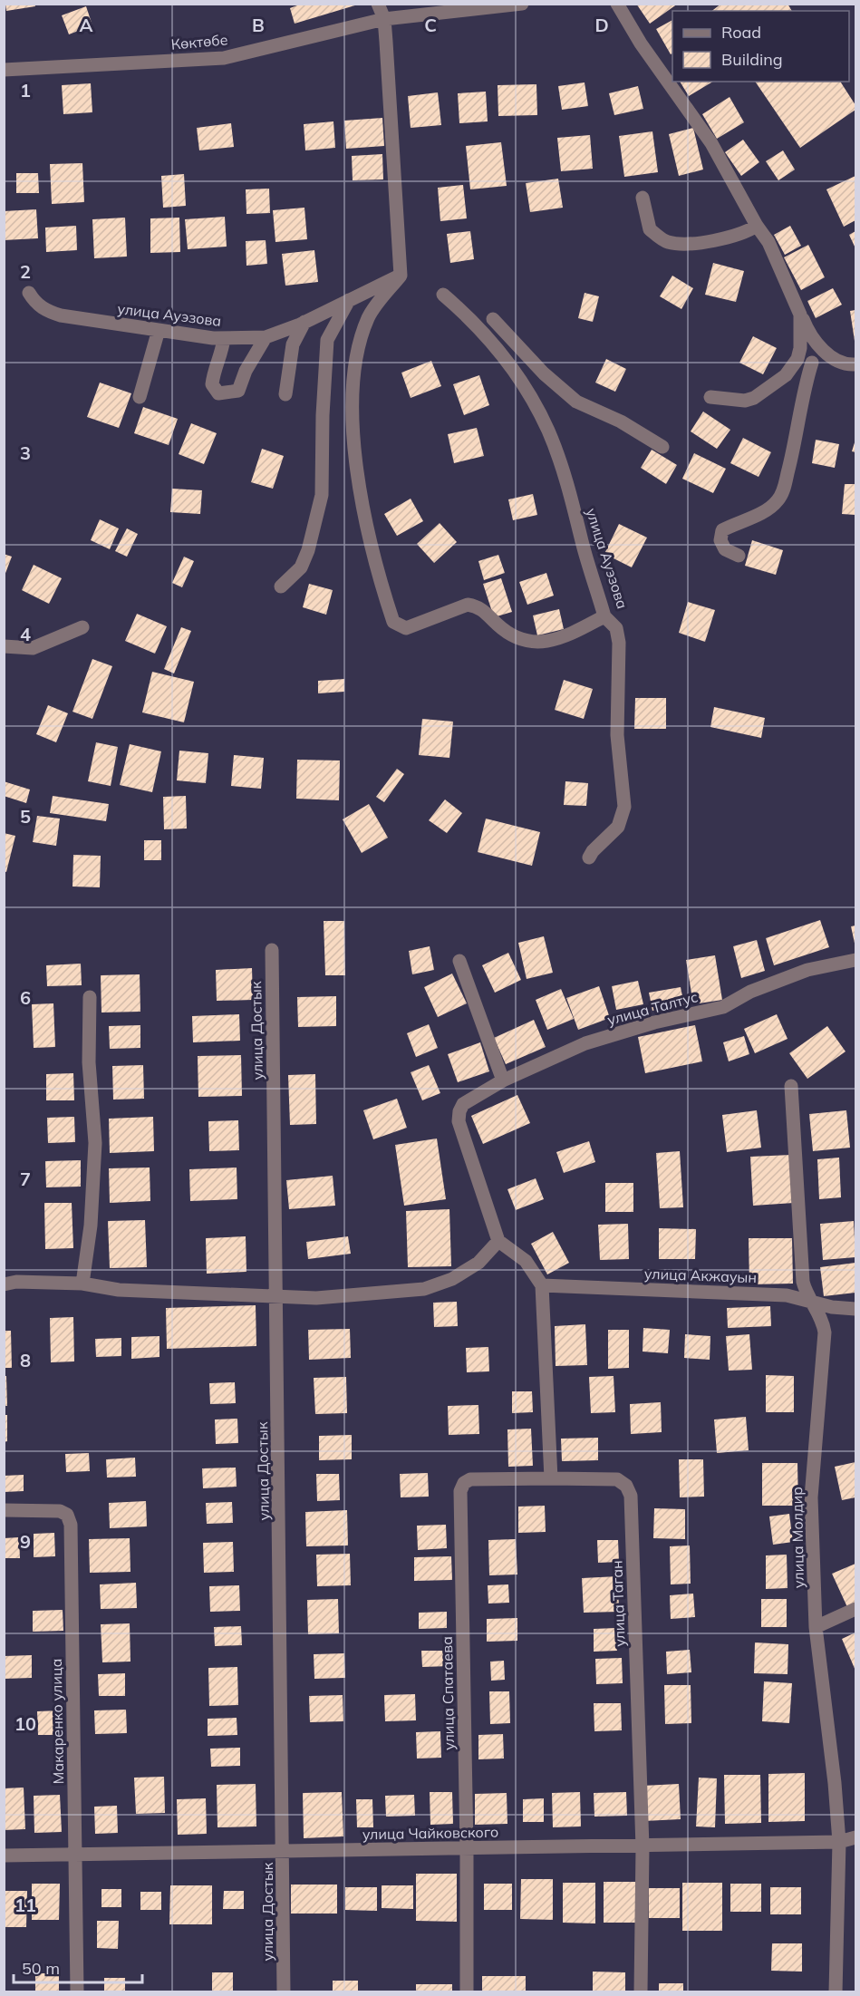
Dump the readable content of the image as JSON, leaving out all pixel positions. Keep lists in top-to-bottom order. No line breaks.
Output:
{"streets":{"street":["Көктөбе","улица Ауэзова","улица Талтус","улица Достык","улица Акжауын","улица Молдир","улица Таган","улица Спатаева","Макаренко улица","улица Чайковского"]},"crossings":[["улица Достык","улица Чайковского"],["улица Акжауын","улица Молдир"],["улица Молдир","улица Чайковского"],["улица Таган","улица Спатаева"],["улица Таган","улица Чайковского"],["улица Спатаева","улица Чайковского"],["Макаренко улица","улица Чайковского"]],"legend":["Road","Building"],"scale_bar":"50 m","grid":{"columns":["A","B","C","D"],"rows":["1","2","3","4","5","6","7","8","9","10","11"]}}
